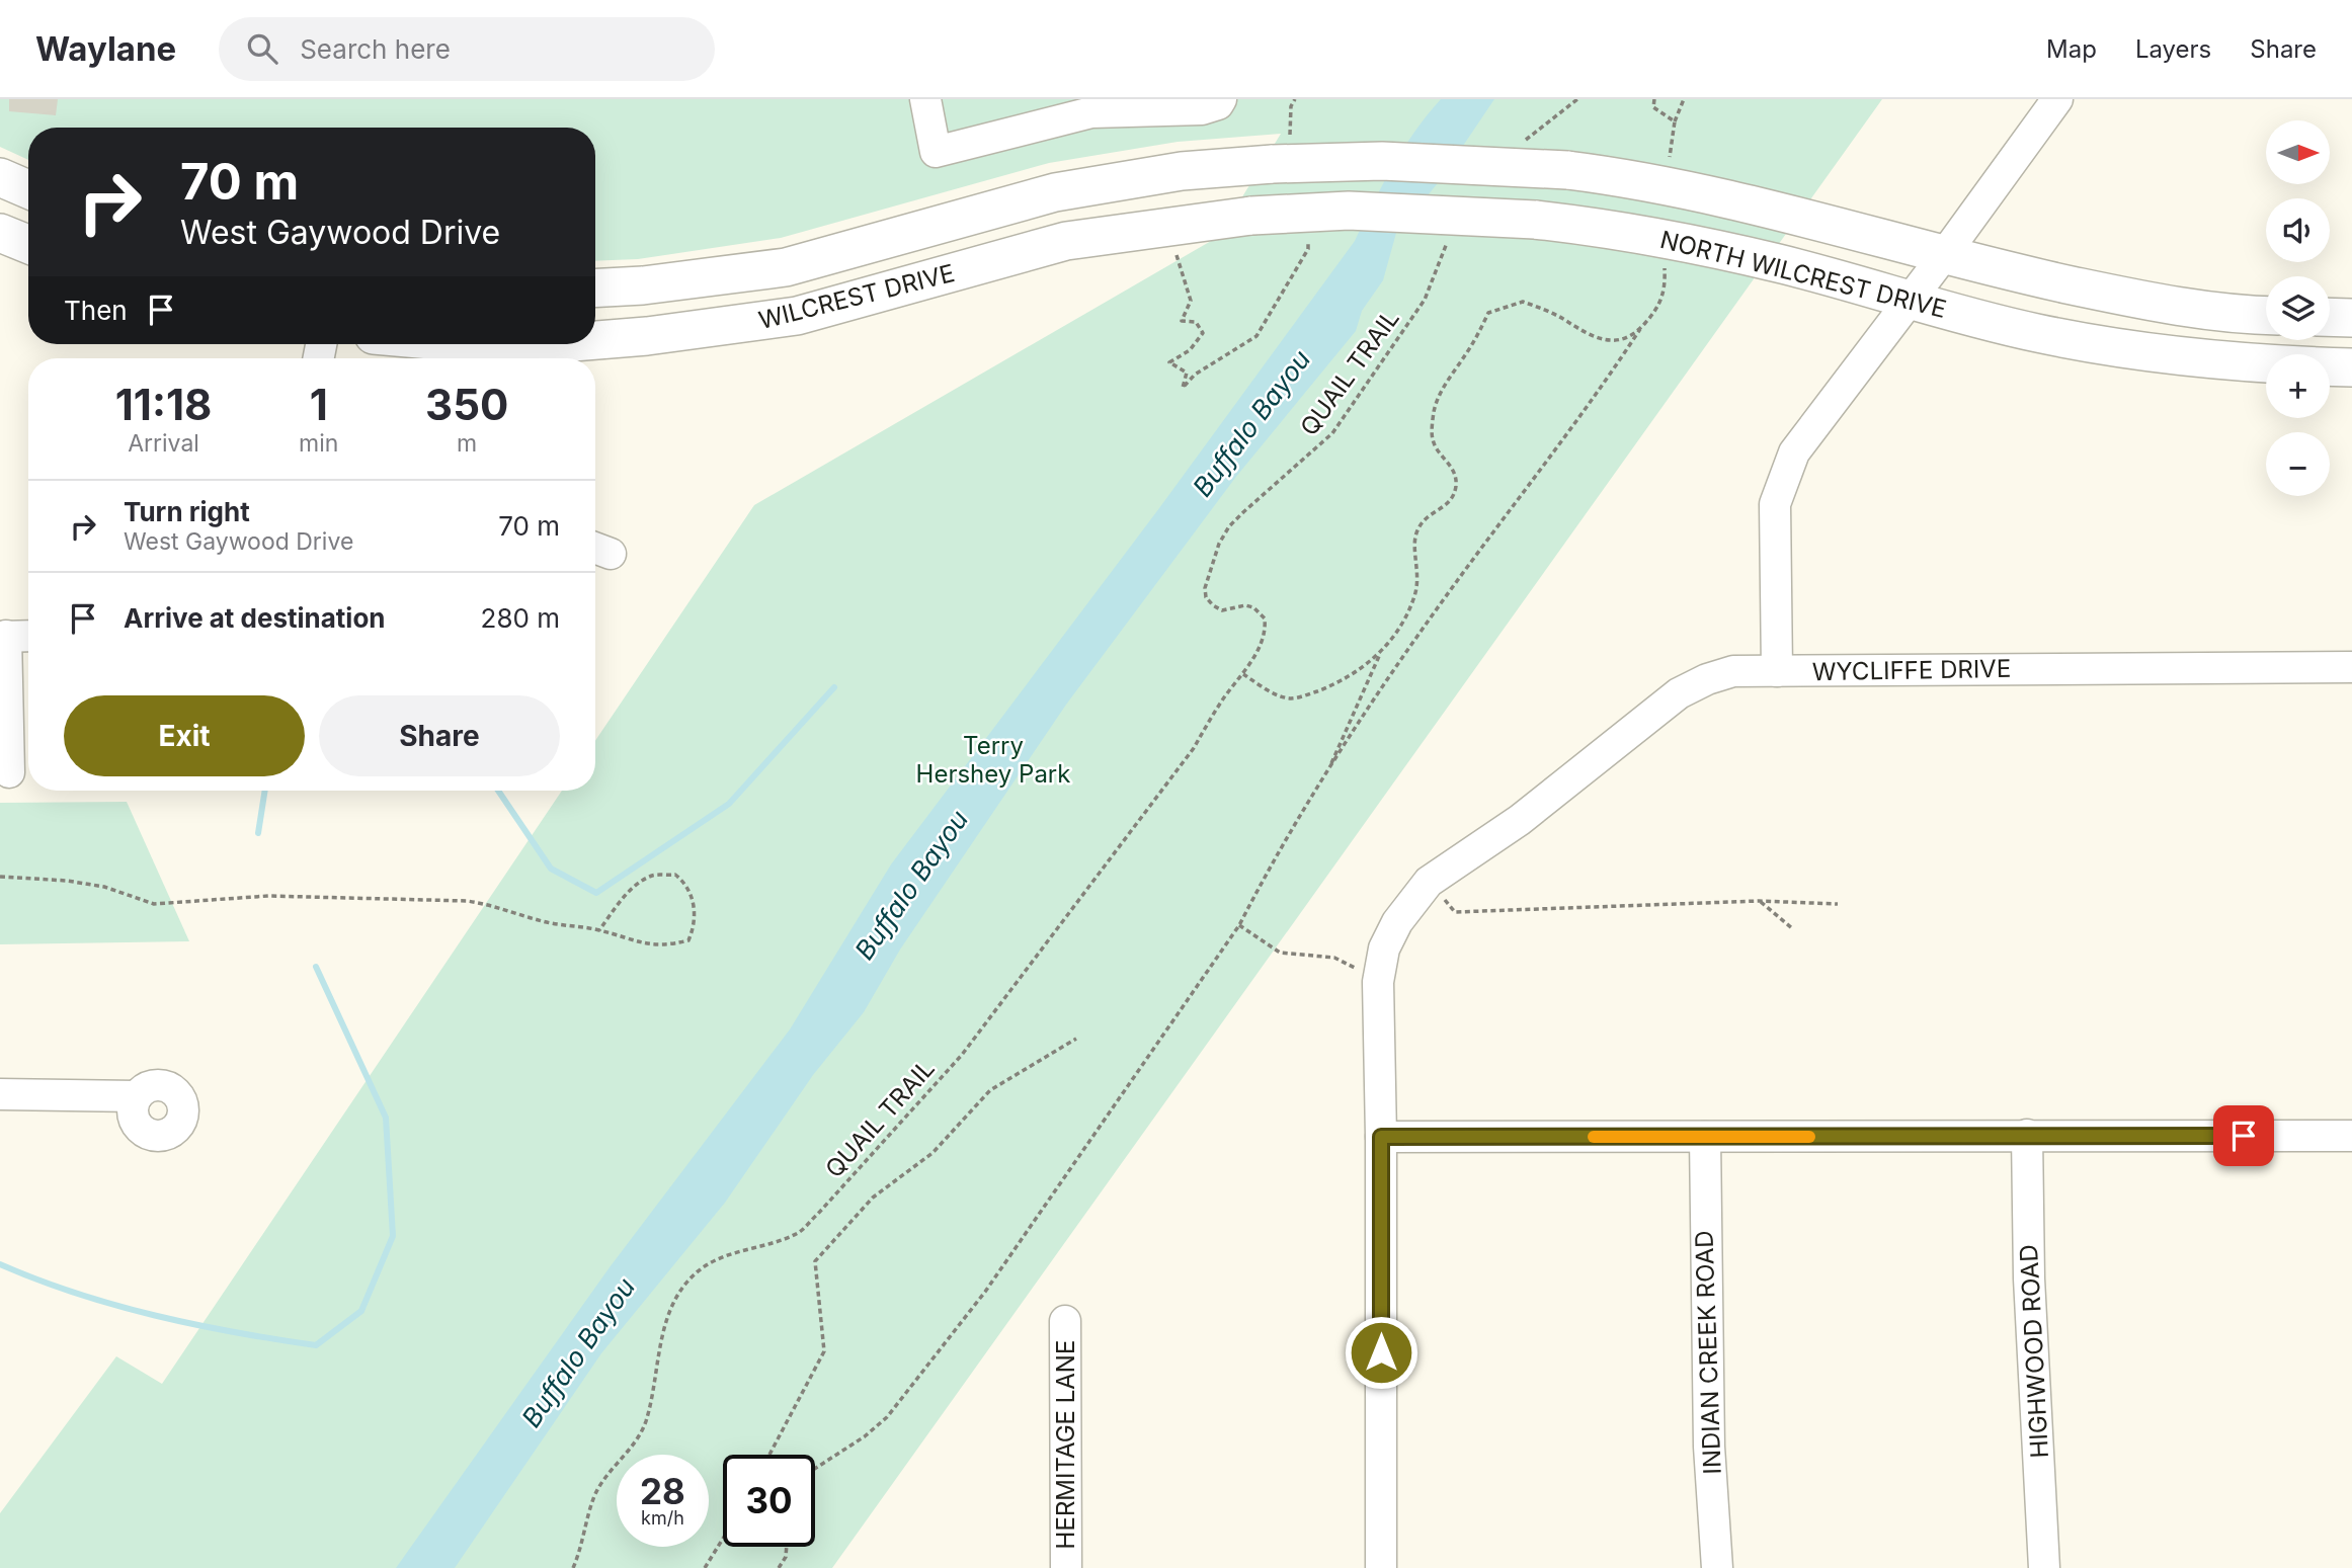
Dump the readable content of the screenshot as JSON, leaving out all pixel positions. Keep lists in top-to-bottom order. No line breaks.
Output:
{"streets":{"main road":["NORTH WILCREST DRIVE","WILCREST DRIVE"],"street":["WYCLIFFE DRIVE","HIGHWOOD ROAD","INDIAN CREEK ROAD","HERMITAGE LANE"],"path":["QUAIL TRAIL"]},"crossings":[["NORTH WILCREST DRIVE","WILCREST DRIVE"]],"water":["Buffalo Bayou"],"parks":["Terry Hershey Park"],"north":"right","page":{"header":"Waylane","search":"Search here","nav":["Map","Layers","Share"],"map_buttons":["+","−"],"turn":["70 m","West Gaywood Drive"],"then":"Then","eta":["11:18","Arrival","1","min","350","m"],"list":[{"name":"Turn right","note":"West Gaywood Drive","value":"70 m"},{"name":"Arrive at destination","value":"280 m"}],"buttons":["Exit","Share"],"speed":"28 km/h","limit":"30"}}
